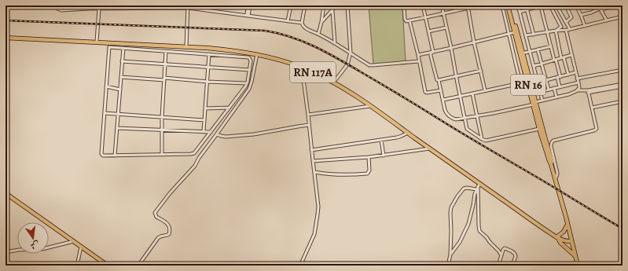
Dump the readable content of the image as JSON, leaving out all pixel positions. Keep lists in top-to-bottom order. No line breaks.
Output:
{"streets":{"main road":["RN 117A","RN 16"]},"crossings":[["RN 117A","RN 16"]],"north":"bottom"}
